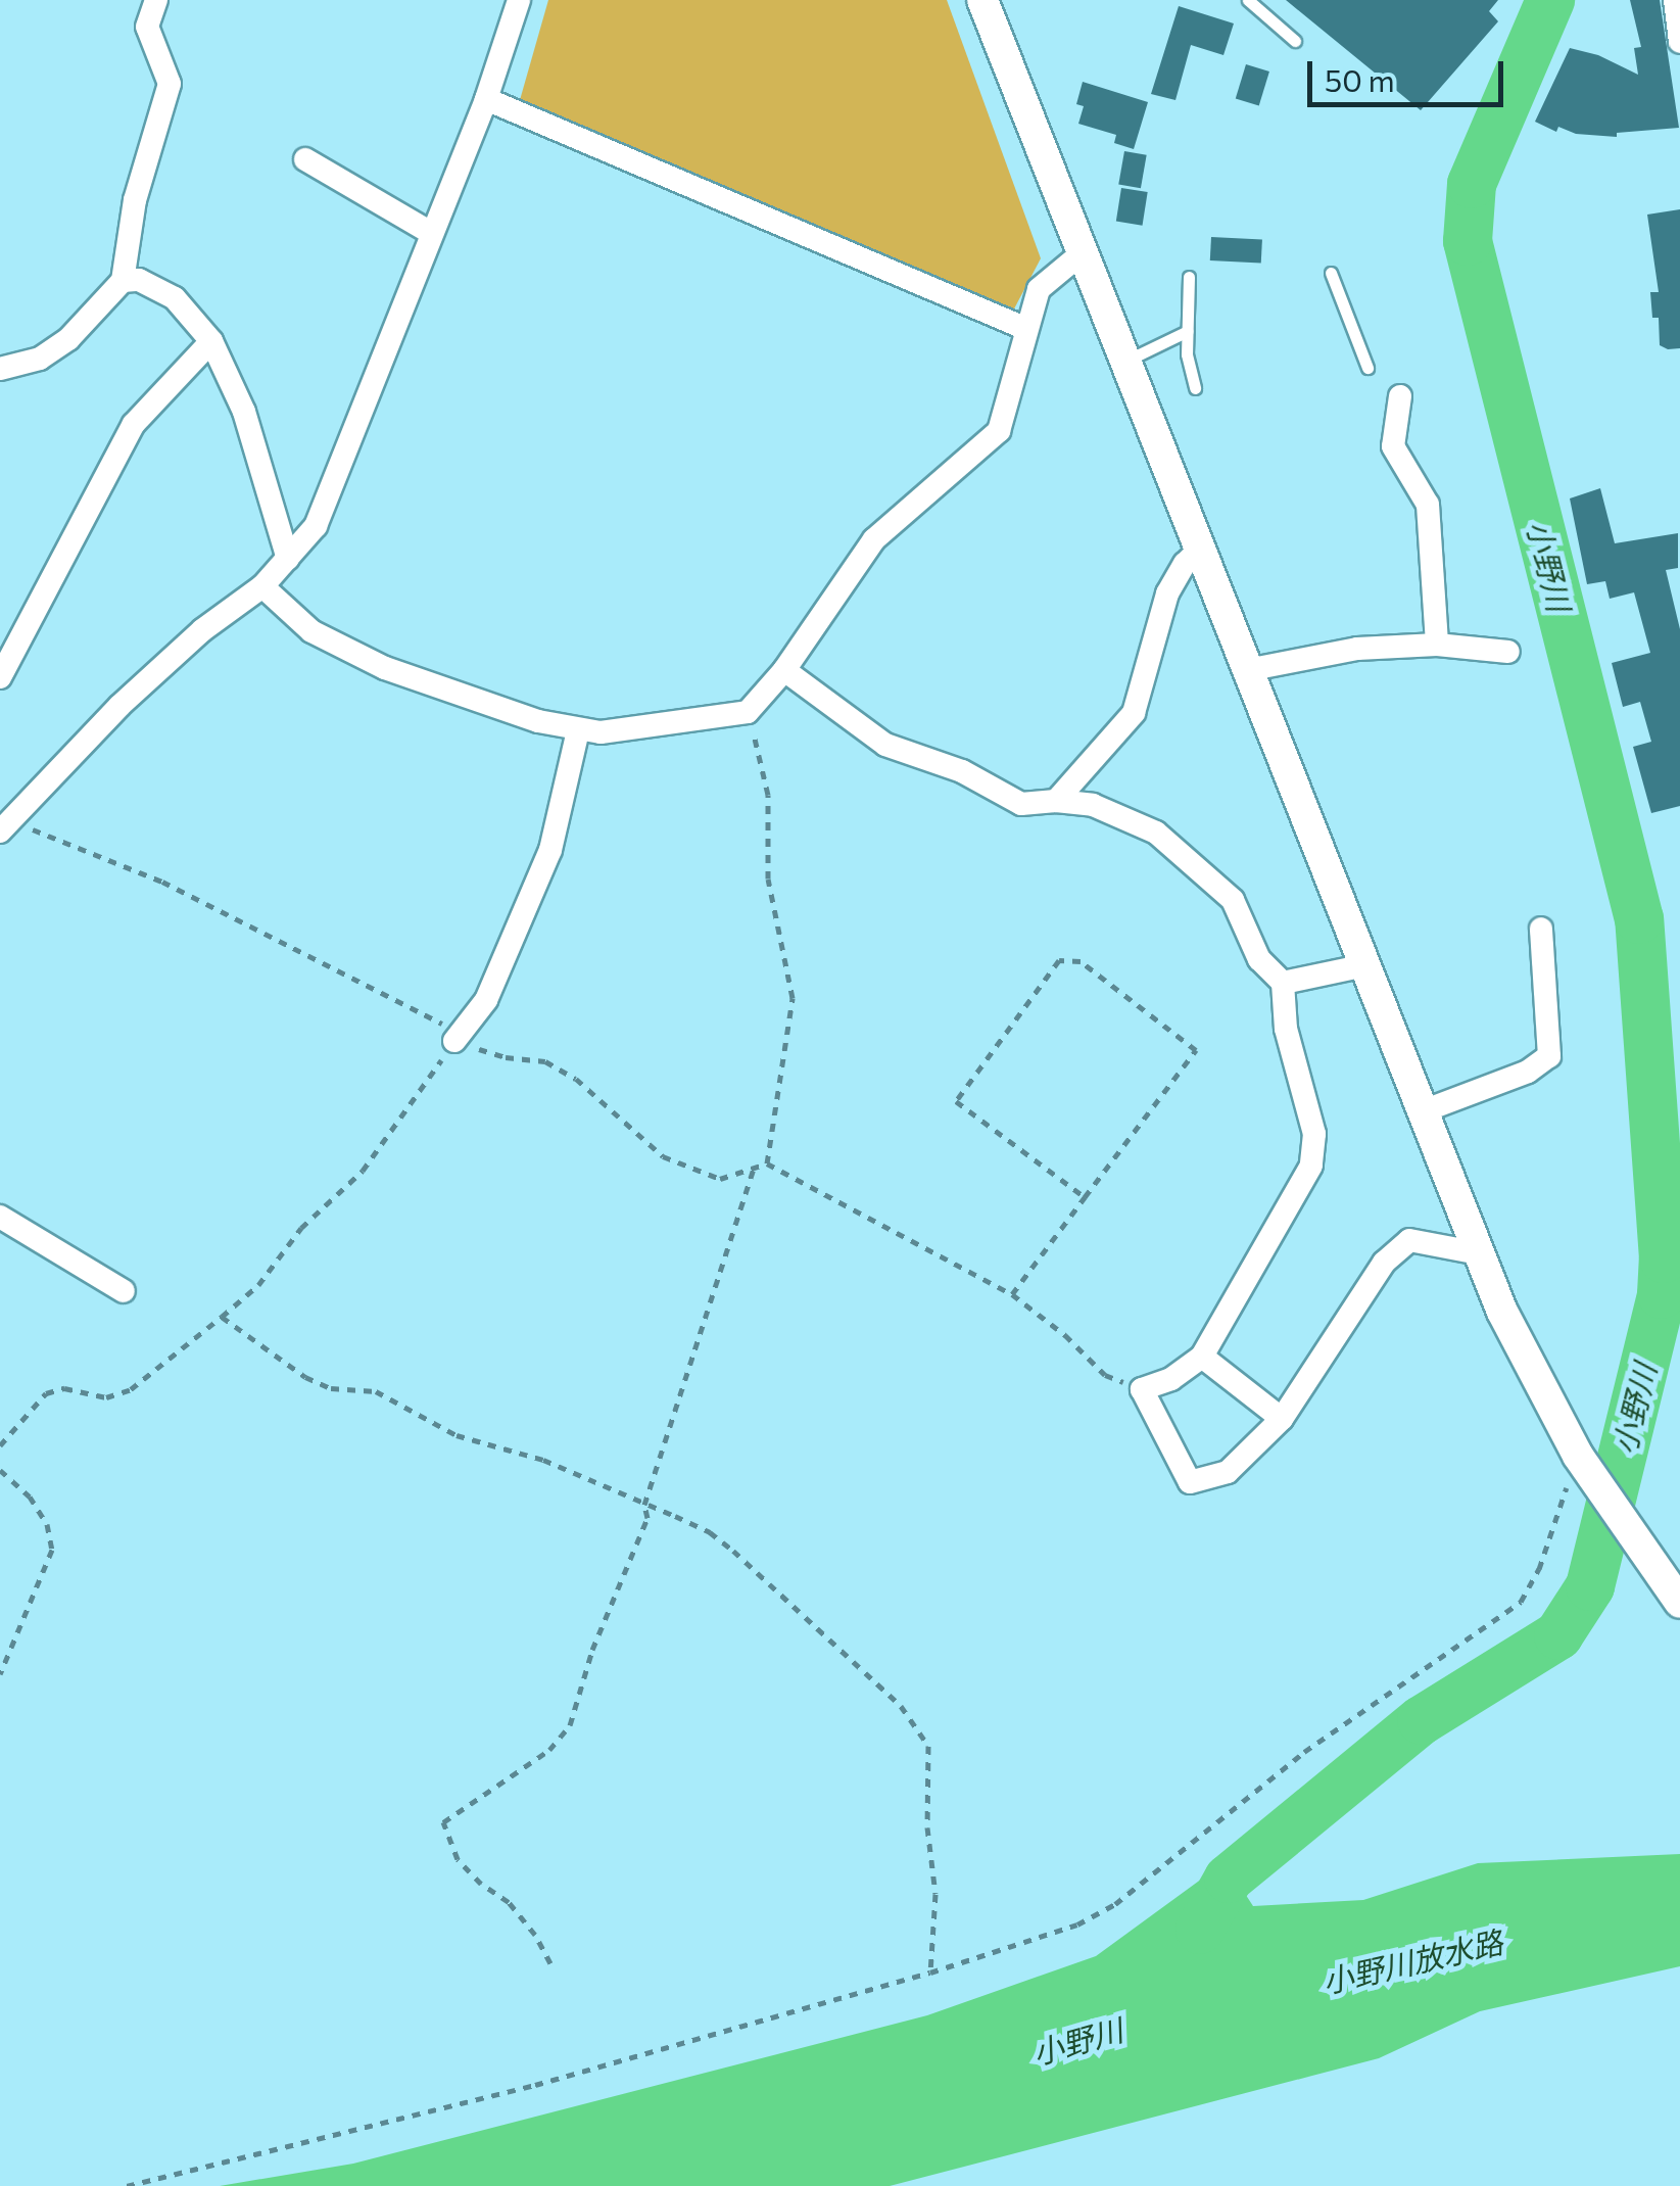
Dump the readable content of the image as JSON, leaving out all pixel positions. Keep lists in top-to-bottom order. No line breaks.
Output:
{"water":["小野川","小野川放水路"],"scale_bar":"50 m"}
